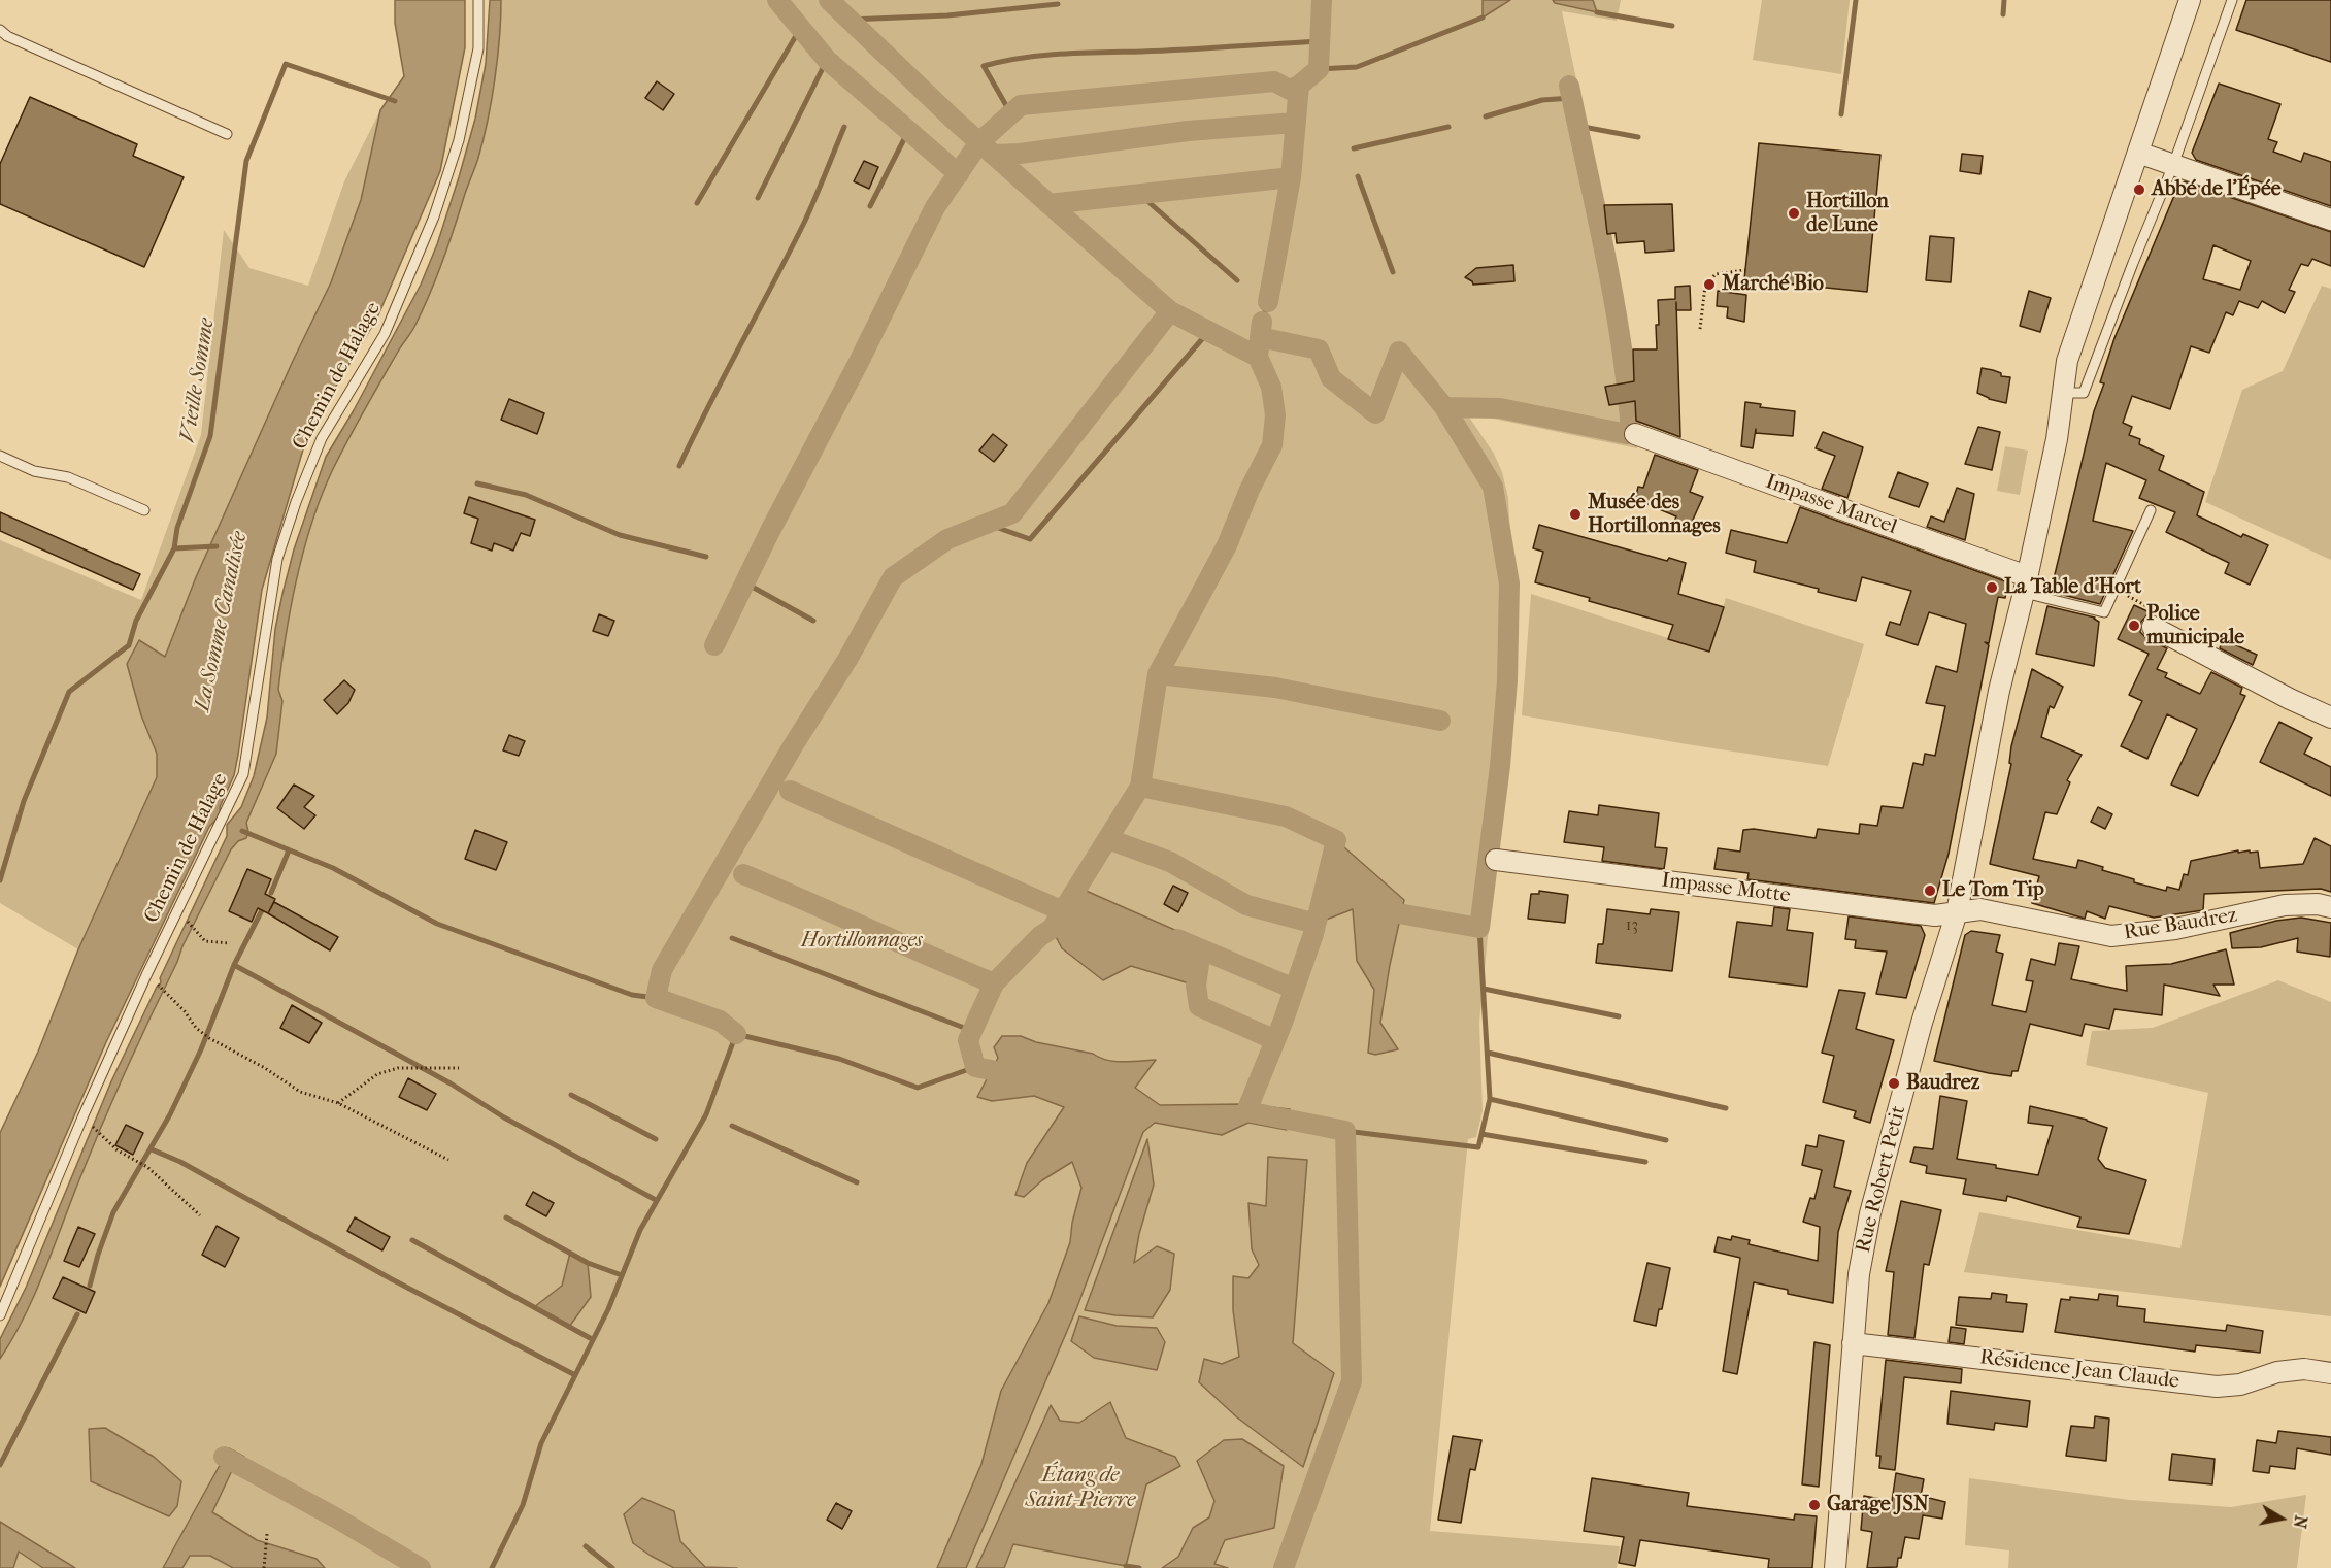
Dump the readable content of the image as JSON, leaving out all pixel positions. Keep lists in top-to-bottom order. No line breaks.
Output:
{"streets":{"street":["Impasse Marcel","Impasse Motte","Rue Baudrez","Rue Robert Petit","Résidence Jean Claude"],"lane":["Chemin de Halage"]},"crossings":[["Impasse Marcel","Rue Robert Petit"],["Impasse Motte","Rue Baudrez"],["Impasse Motte","Rue Robert Petit"],["Rue Baudrez","Rue Robert Petit"],["Rue Robert Petit","Résidence Jean Claude"]],"water":["Vieille Somme","La Somme Canalisée","Étang de Saint-Pierre"],"parks":["Hortillonnages"],"places":["Abbé de l'Épée","Hortillon de Lune","Marché Bio","Musée des Hortillonnages","La Table d'Hort","Police municipale","Le Tom Tip","Baudrez","Garage JSN"],"house_numbers":["13"],"north":"right"}
